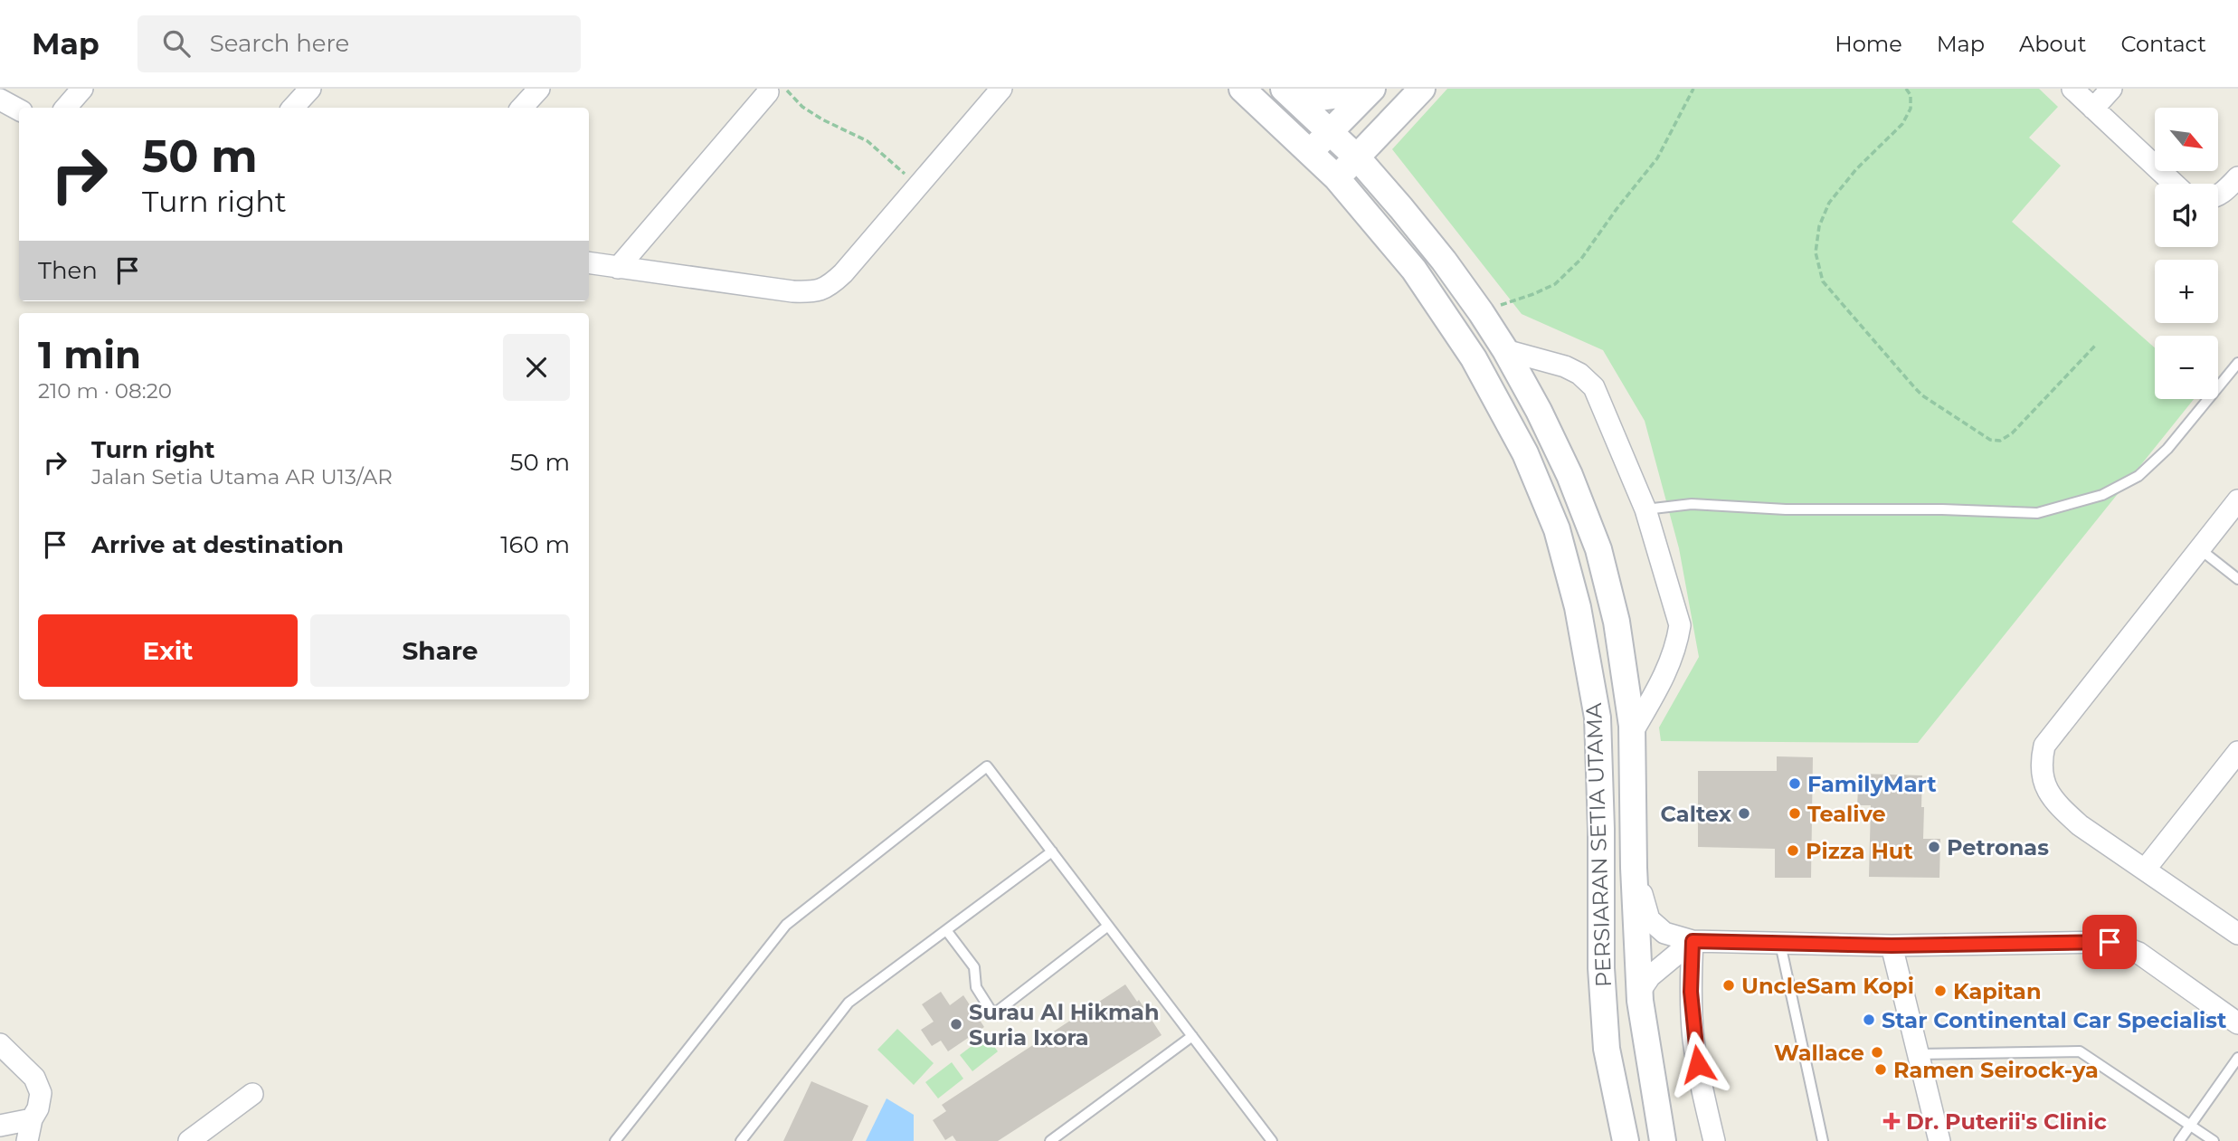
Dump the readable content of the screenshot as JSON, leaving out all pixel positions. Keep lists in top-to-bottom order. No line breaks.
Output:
{"streets":{"street":["PERSIARAN SETIA UTAMA"]},"places":{"other":["FamilyMart","Caltex","Tealive","Petronas","Pizza Hut","UncleSam Kopi","Kapitan","Star Continental Car Specialist","Surau Al Hikmah Suria Ixora","Wallace","Ramen Seirock-ya"],"health":["Dr. Puterii's Clinic"]},"north":"bottom right","page":{"header":"Map","search":"Search here","nav":["Home","Map","About","Contact"],"map_buttons":["+","−"],"turn":["50 m","Turn right"],"then":"Then","heading":["1 min","210 m · 08:20"],"list":[{"name":"Turn right","note":"Jalan Setia Utama AR U13/AR","value":"50 m"},{"name":"Arrive at destination","value":"160 m"}],"buttons":["Exit","Share"]}}
